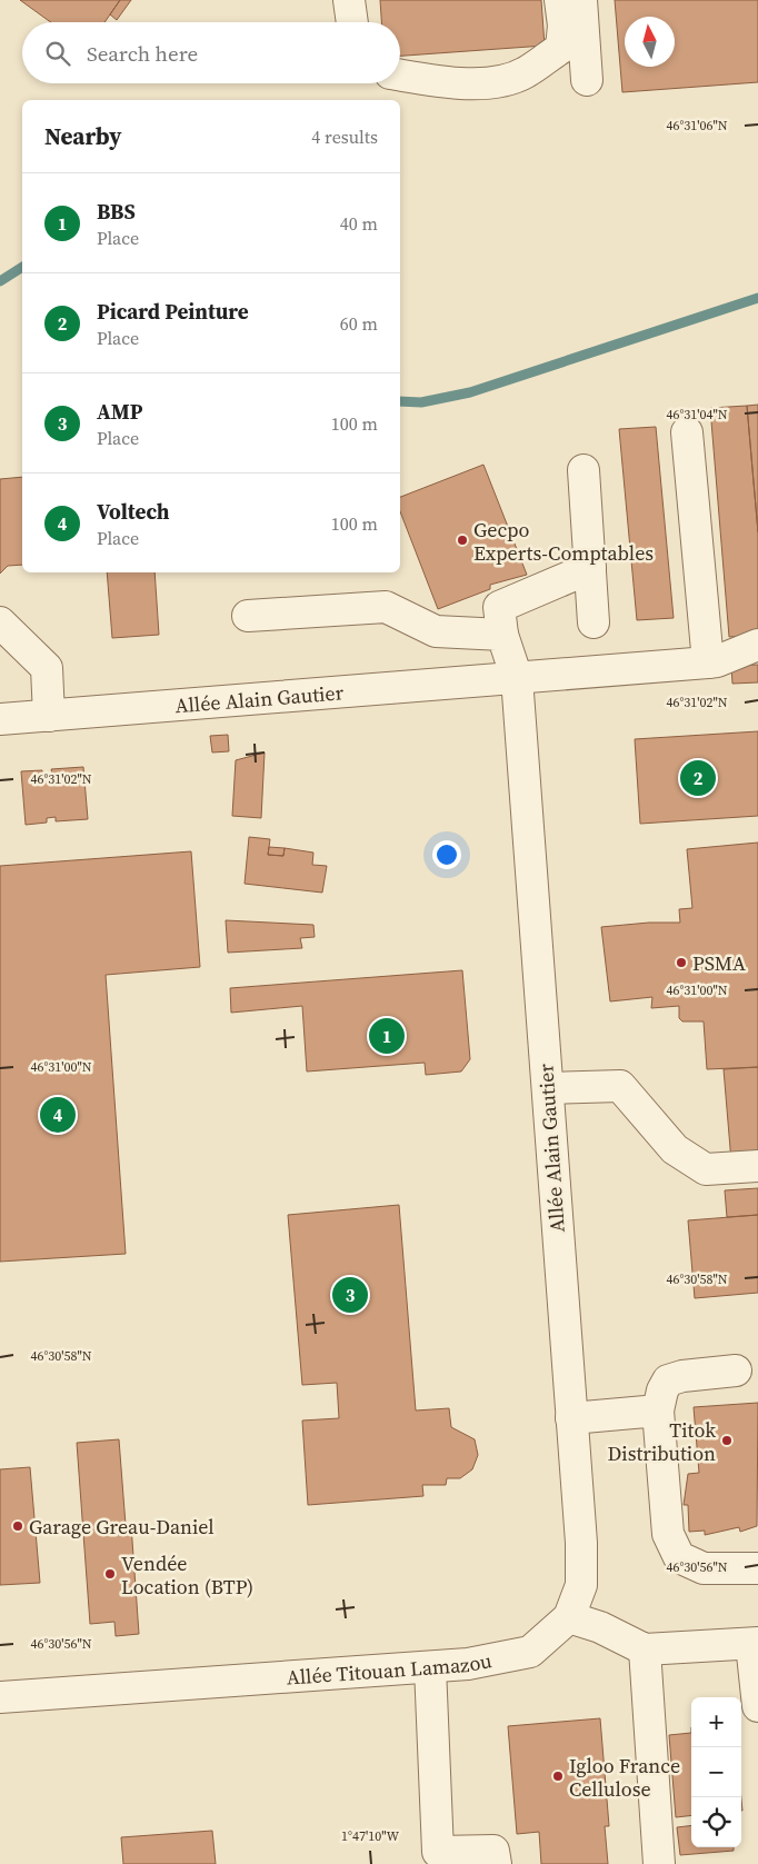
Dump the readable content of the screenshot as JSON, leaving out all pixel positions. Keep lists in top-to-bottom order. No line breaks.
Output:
{"streets":{"street":["Allée Alain Gautier","Allée Titouan Lamazou"]},"crossings":[["Allée Alain Gautier","Allée Titouan Lamazou"]],"places":["Gecpo Experts-Comptables","PSMA","Titok Distribution","Garage Greau-Daniel","Vendée Location (BTP)","Igloo France Cellulose"],"north":"top","page":{"search":"Search here","heading":["Nearby","4 results"],"list":[{"mark":"1","name":"BBS","note":"Place","value":"40 m"},{"mark":"2","name":"Picard Peinture","note":"Place","value":"60 m"},{"mark":"3","name":"AMP","note":"Place","value":"100 m"},{"mark":"4","name":"Voltech","note":"Place","value":"100 m"}],"pins":["2","1","4","3"],"map_buttons":["+","−"]},"coordinates":["46°31'06\"N","46°31'04\"N","46°31'02\"N","46°31'00\"N","46°30'58\"N","46°30'56\"N","1°47'10\"W"]}
